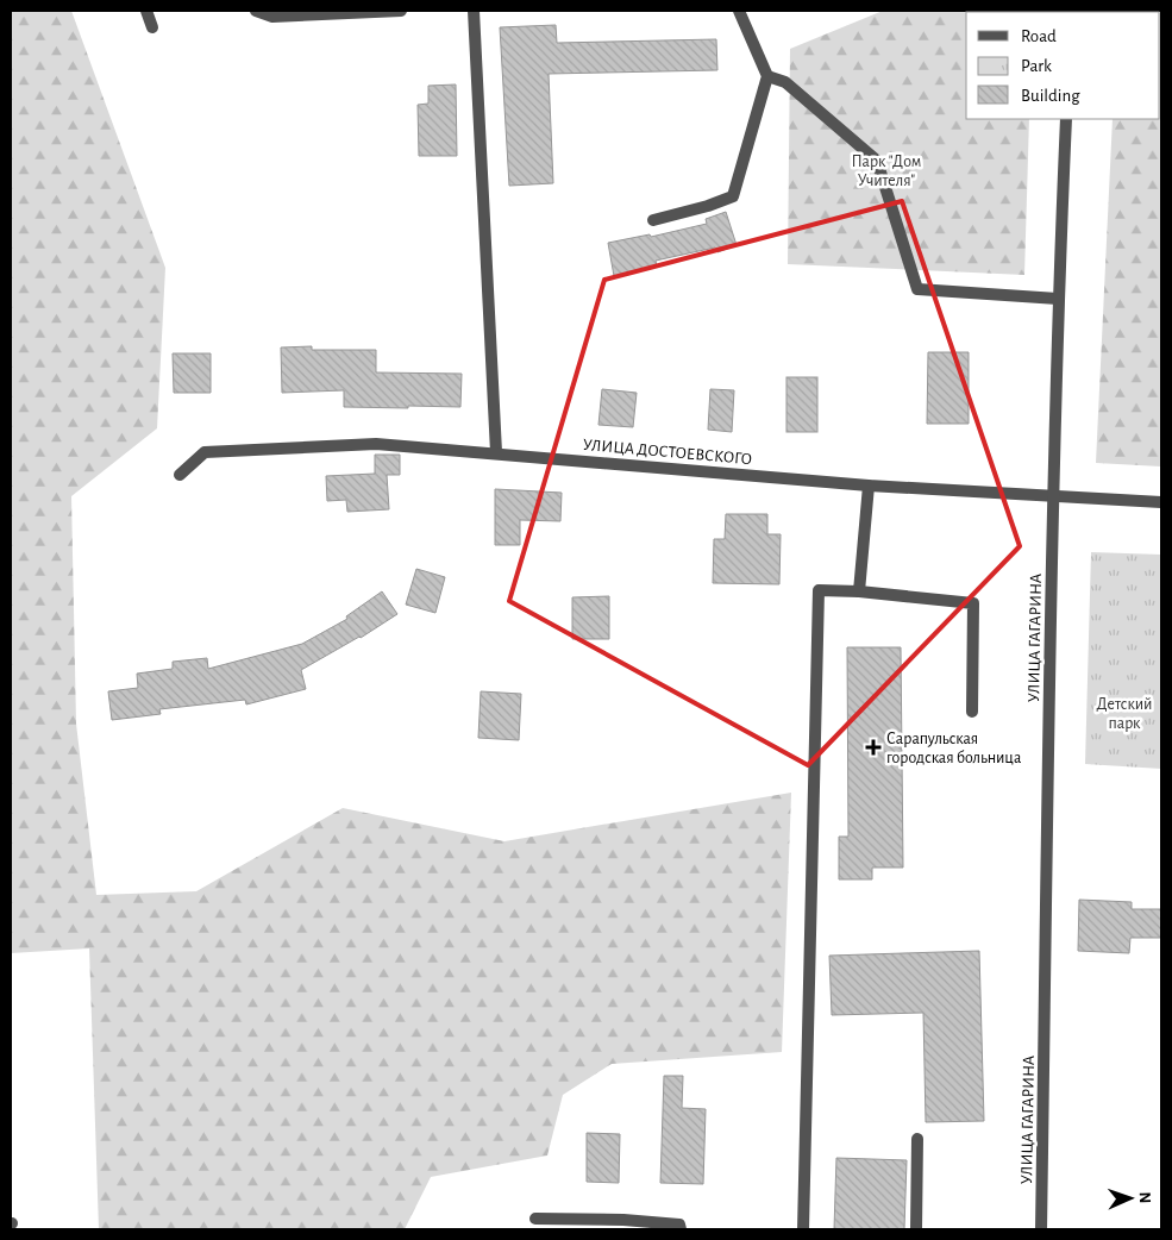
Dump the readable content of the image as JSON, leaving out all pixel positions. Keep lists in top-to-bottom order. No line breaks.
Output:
{"streets":{"street":["УЛИЦА ДОСТОЕВСКОГО","УЛИЦА ГАГАРИНА"]},"crossings":[["УЛИЦА ДОСТОЕВСКОГО","УЛИЦА ГАГАРИНА"]],"parks":["Парк \"Дом Учителя\"","Детский парк"],"places":{"health":["Сарапульская городская больница"]},"legend":["Road","Park","Building"],"north":"right"}
